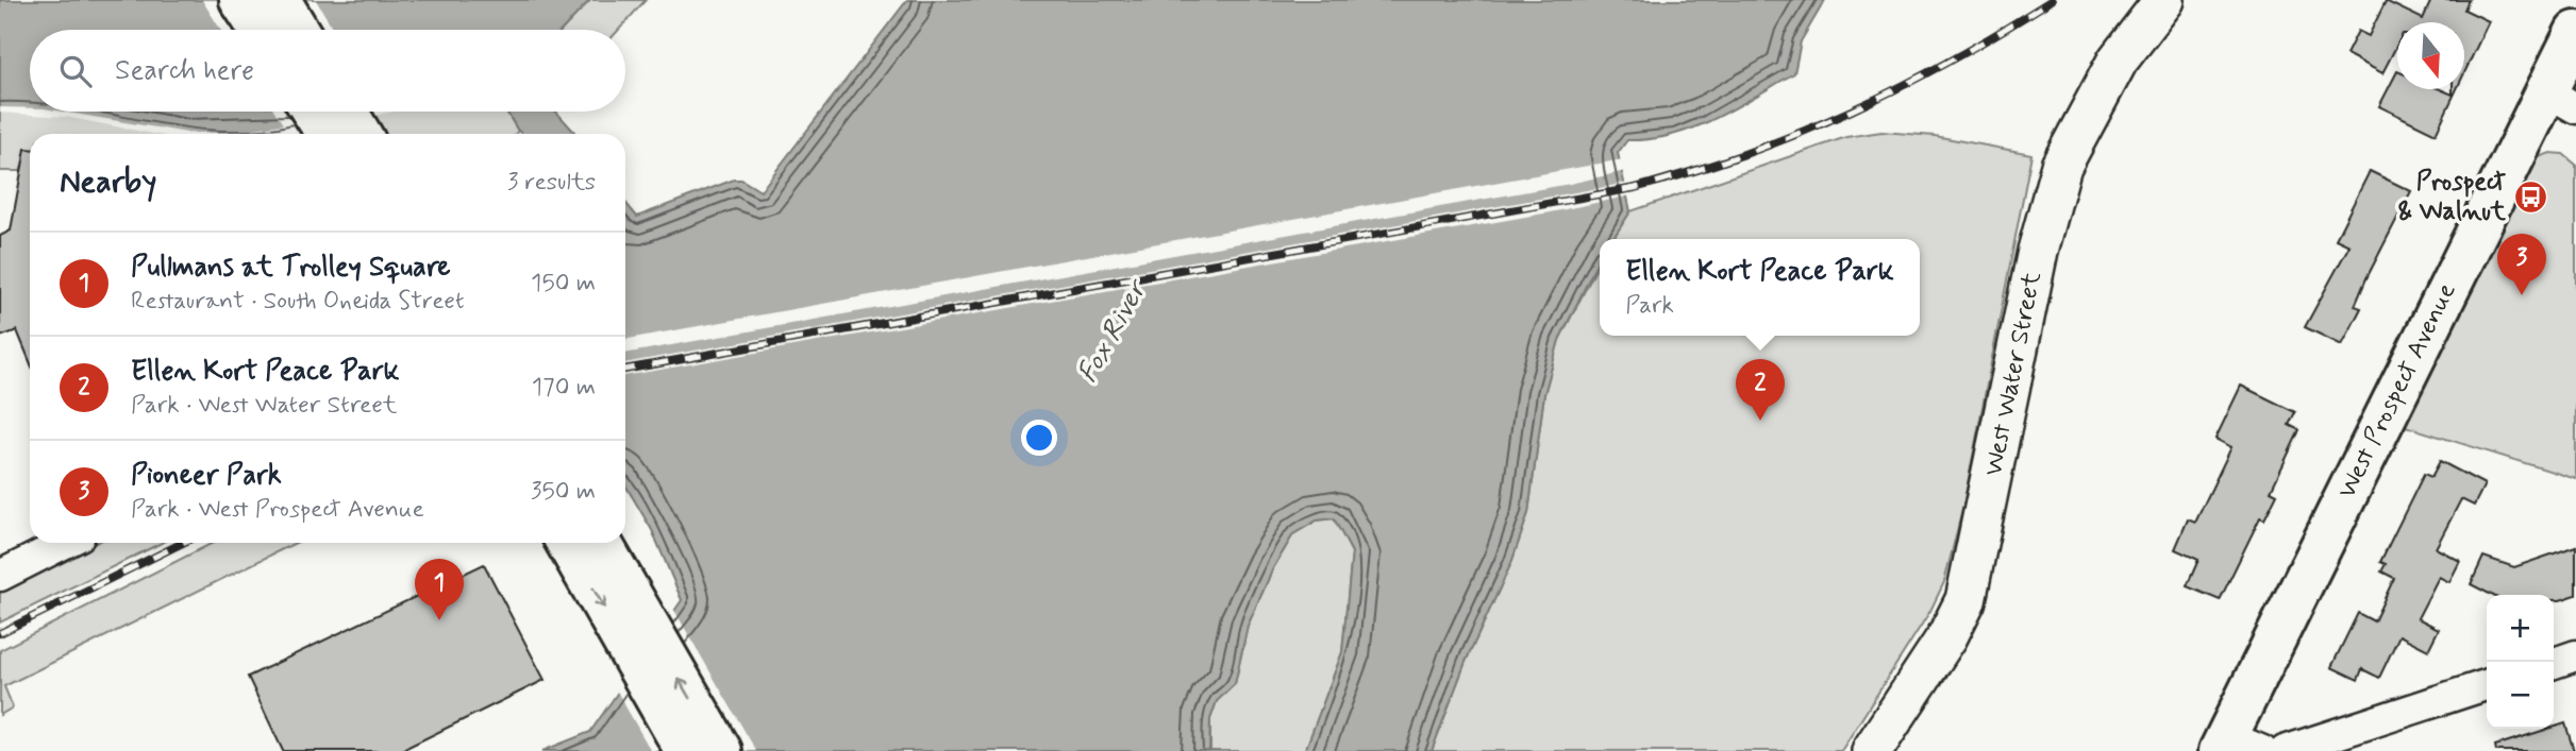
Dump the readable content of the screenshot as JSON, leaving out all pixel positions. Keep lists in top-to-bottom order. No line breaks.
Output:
{"streets":{"main road":["West Prospect Avenue"],"street":["West Water Street"]},"water":["Fox River"],"places":{"bus stop":["Prospect & Walnut"]},"north":"bottom","page":{"search":"Search here","heading":["Nearby","3 results"],"list":[{"mark":"1","name":"Pullmans at Trolley Square","note":"Restaurant · South Oneida Street","value":"150 m"},{"mark":"2","name":"Ellen Kort Peace Park","note":"Park · West Water Street","value":"170 m"},{"mark":"3","name":"Pioneer Park","note":"Park · West Prospect Avenue","value":"350 m"}],"pins":["3","2","1"],"popup":["Ellen Kort Peace Park","Park"],"map_buttons":["+","−"]}}
